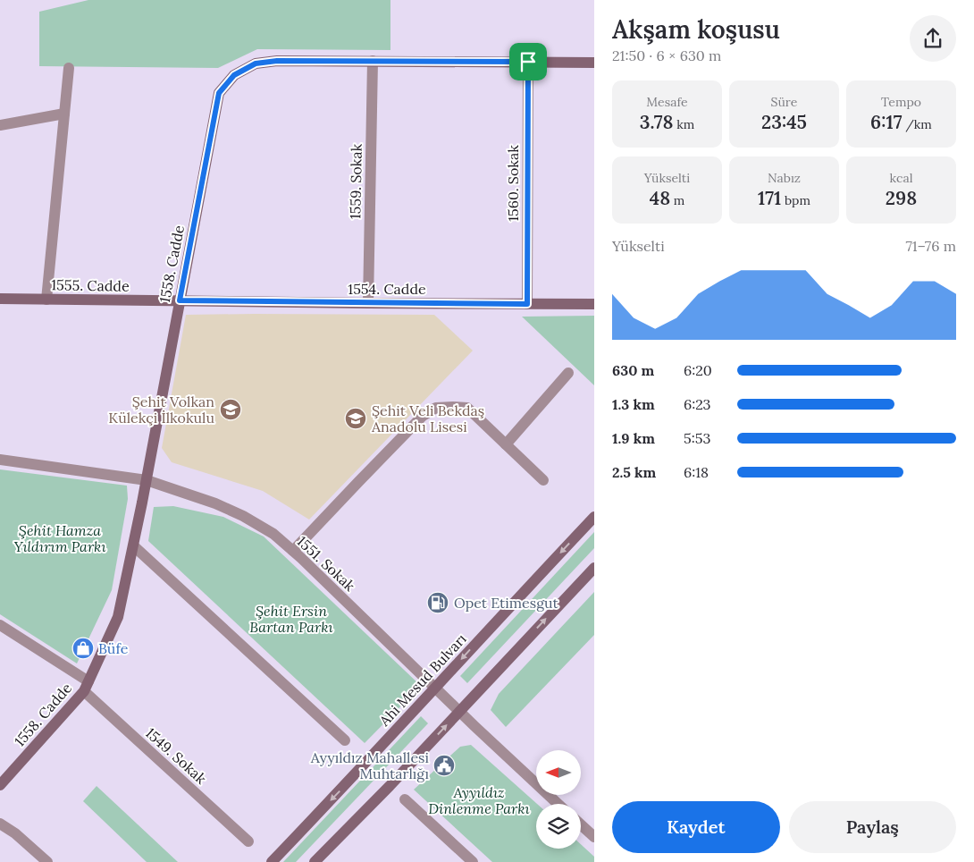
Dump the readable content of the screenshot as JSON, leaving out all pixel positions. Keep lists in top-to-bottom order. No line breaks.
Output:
{"streets":{"street":["1559. Sokak","1560. Sokak","1558. Cadde","1555. Cadde","1554. Cadde","1551. Sokak","Ahi Mesud Bulvarı","1549. Sokak"]},"crossings":[["1559. Sokak","1558. Cadde"],["1559. Sokak","1554. Cadde"],["1560. Sokak","1558. Cadde"],["1560. Sokak","1554. Cadde"],["1558. Cadde","1555. Cadde"],["1558. Cadde","1554. Cadde"],["1558. Cadde","1551. Sokak"],["1558. Cadde","1549. Sokak"],["1555. Cadde","1554. Cadde"],["1551. Sokak","Ahi Mesud Bulvarı"]],"parks":["Şehit Hamza Yıldırım Parkı","Şehit Ersin Bartan Parkı","Ayyıldız Dinlenme Parkı"],"places":{"school or university":["Şehit Volkan Külekçi İlkokulu","Şehit Veli Bekdaş Anadolu Lisesi"],"fuel station":["Opet Etimesgut"],"shop":["Büfe"],"public building":["Ayyıldız Mahallesi Muhtarlığı"]},"north":"left","page":{"heading":["Akşam koşusu","21:50 · 6 × 630 m"],"stats":[["Mesafe","3.78 km"],["Süre","23:45"],["Tempo","6:17 /km"],["Yükselti","48 m"],["Nabız","171 bpm"],["kcal","298"]],"chart":["Yükselti","71–76 m"],"list":[{"name":"630 m","note":"6:20"},{"name":"1.3 km","note":"6:23"},{"name":"1.9 km","note":"5:53"},{"name":"2.5 km","note":"6:18"}],"buttons":["Kaydet","Paylaş"]}}
